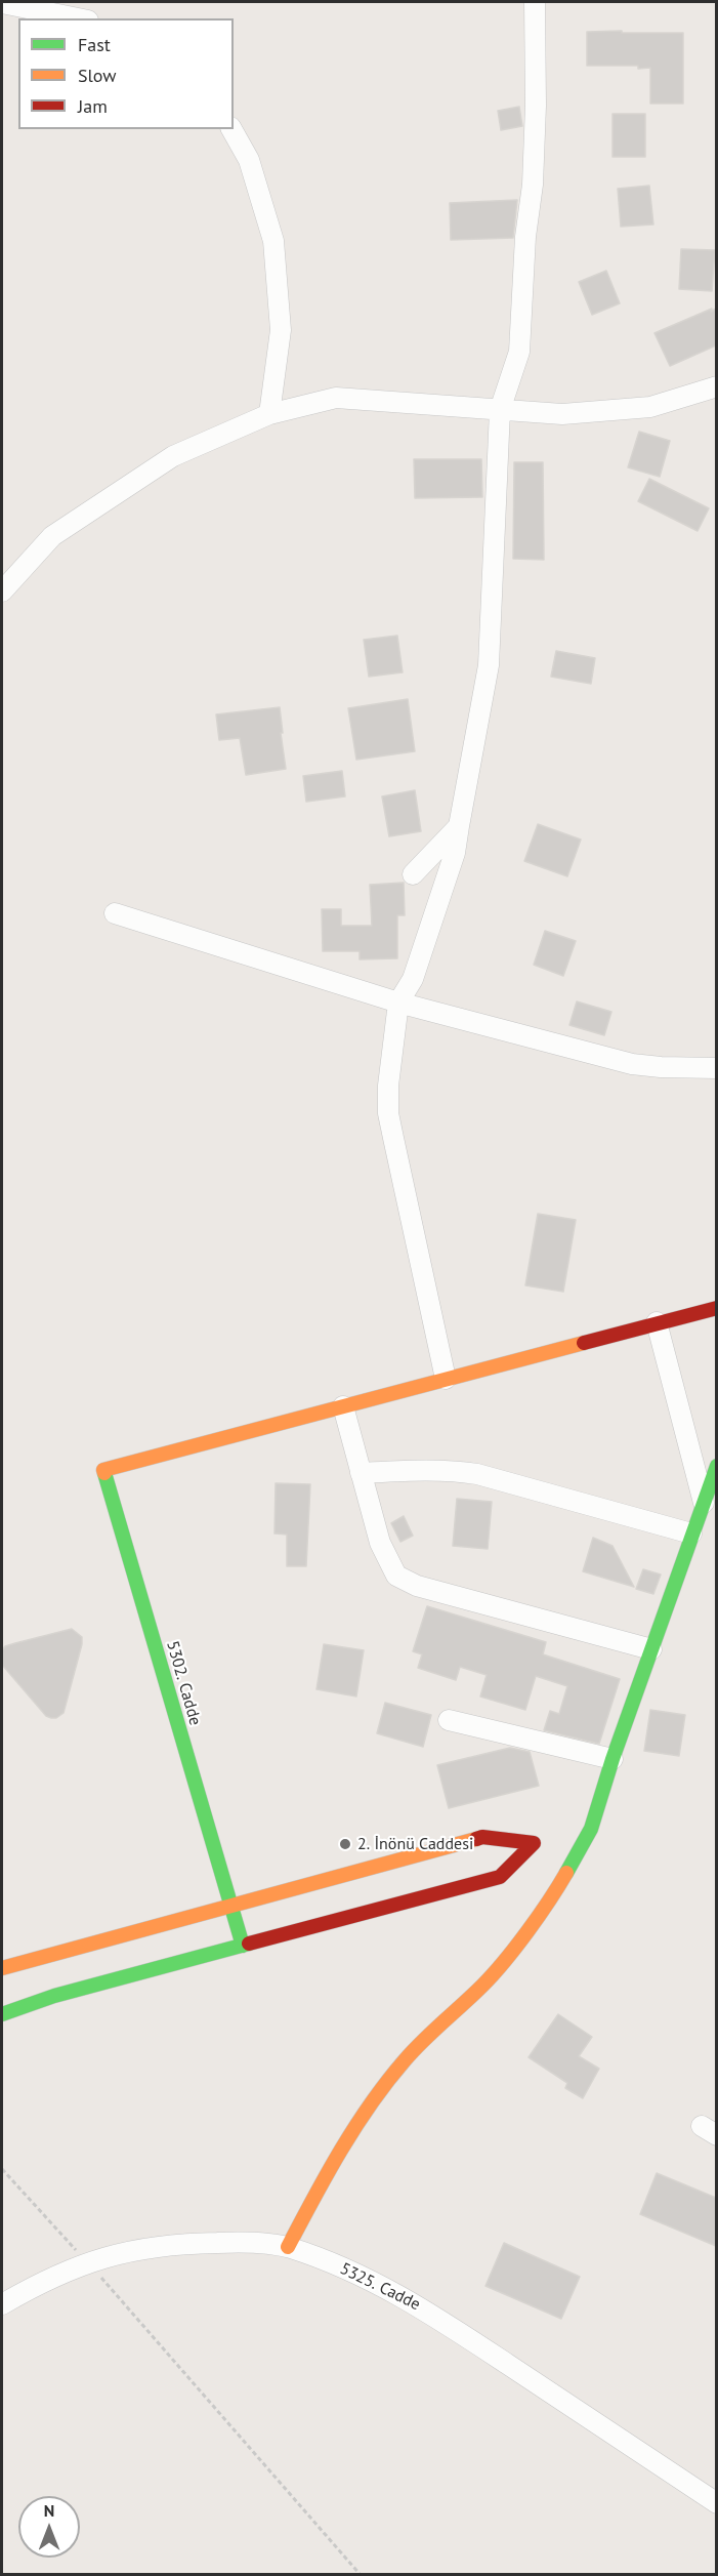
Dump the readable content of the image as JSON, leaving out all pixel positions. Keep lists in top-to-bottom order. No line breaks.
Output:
{"streets":{"street":["5302. Cadde","5325. Cadde"]},"places":["2. İnönü Caddesi"],"legend":["Fast","Slow","Jam"],"north":"top"}
